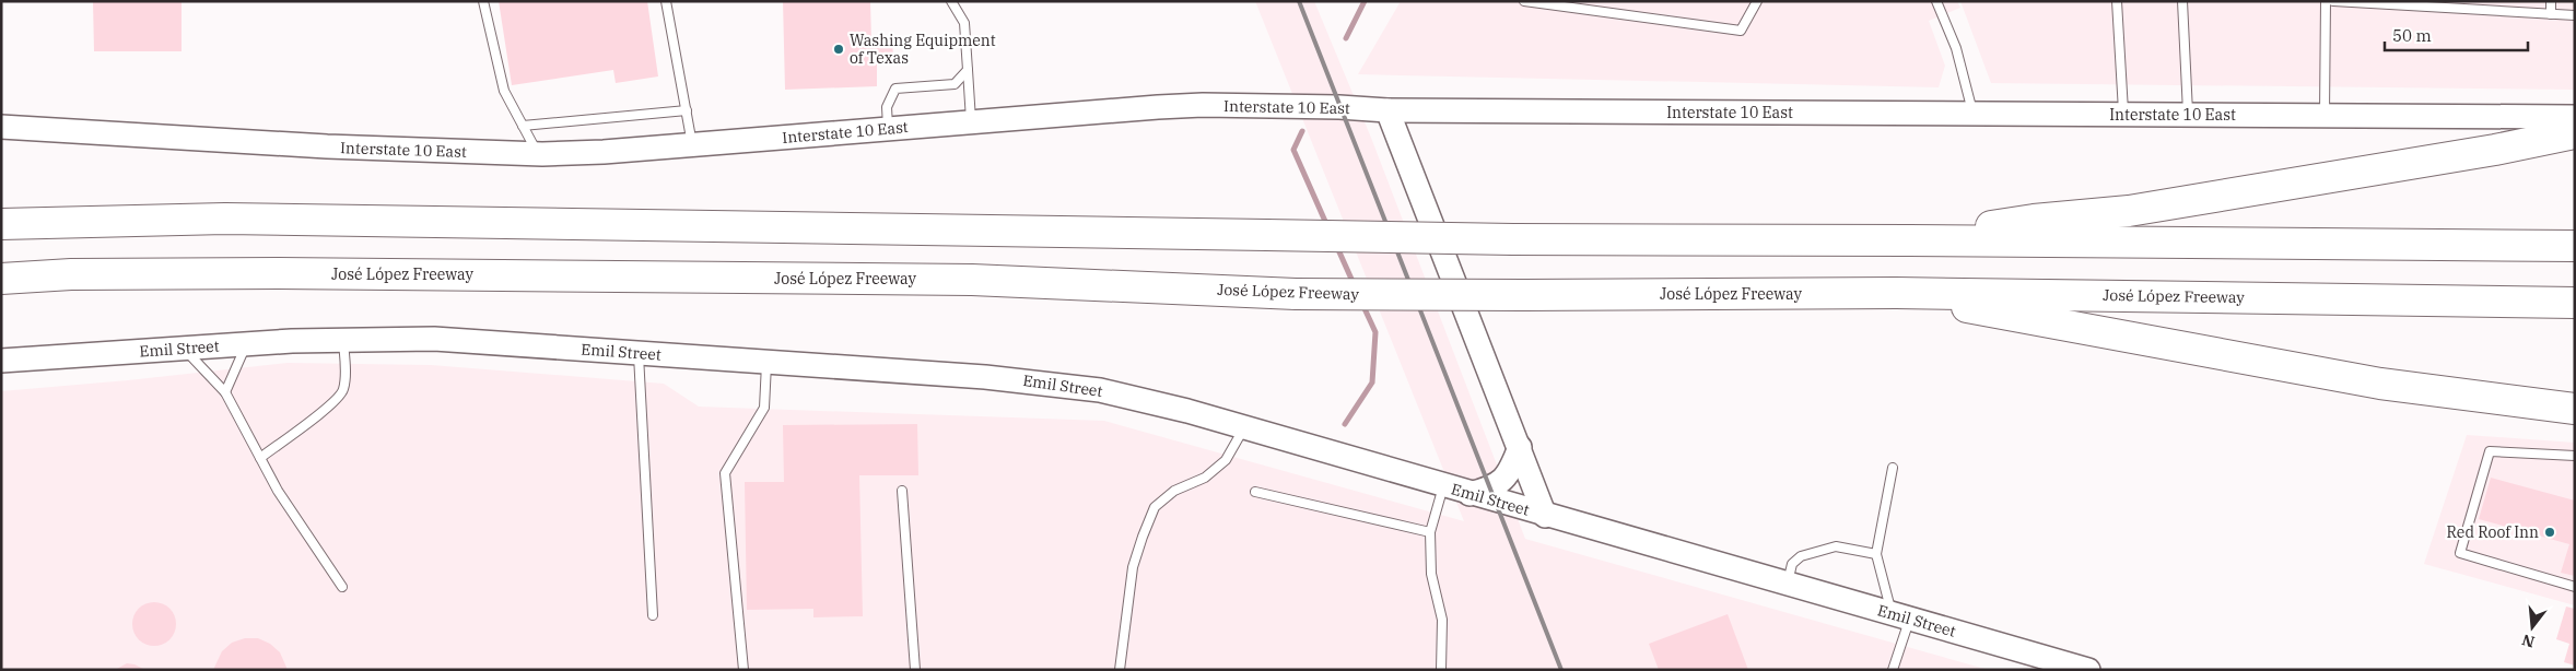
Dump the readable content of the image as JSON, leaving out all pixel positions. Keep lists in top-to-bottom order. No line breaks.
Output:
{"streets":{"highway":["José López Freeway"],"main road":["Interstate 10 East","Emil Street"]},"places":["Washing Equipment of Texas","Red Roof Inn"],"scale_bar":"50 m","north":"bottom"}
